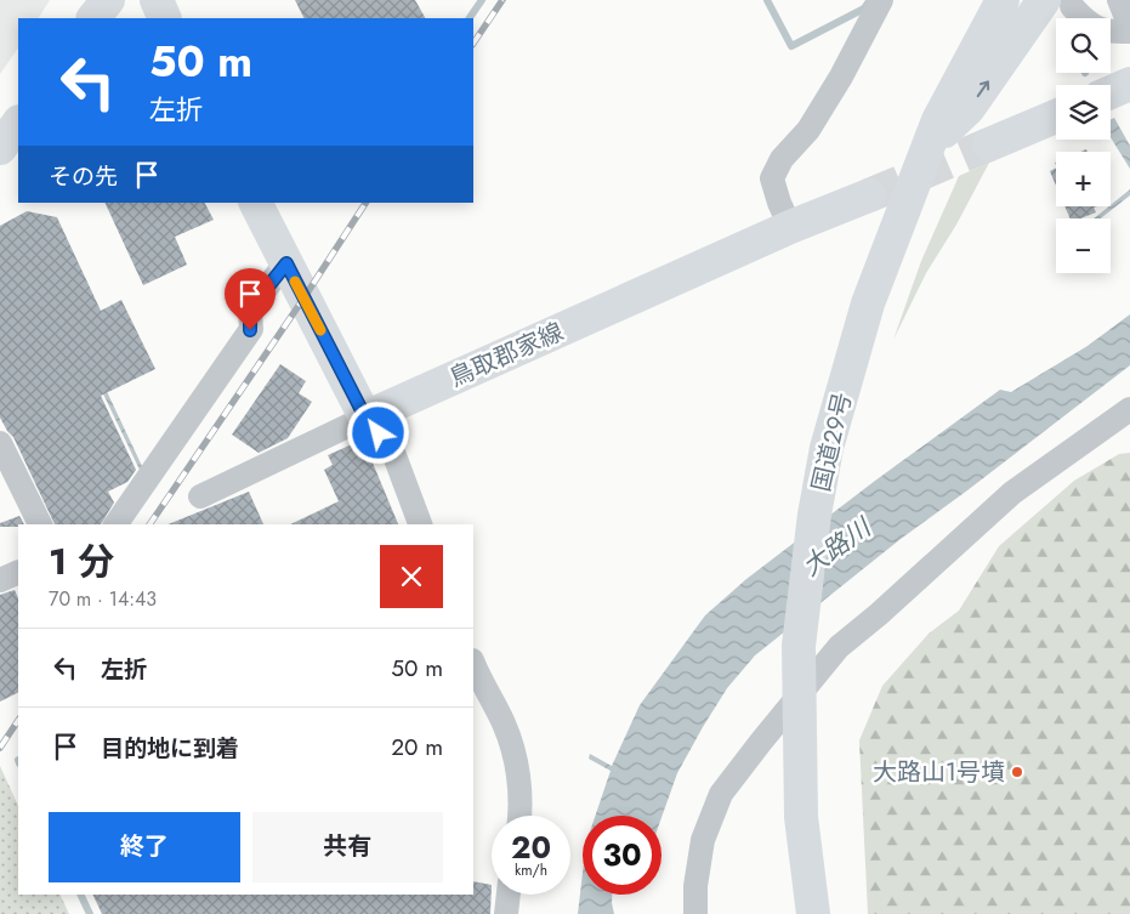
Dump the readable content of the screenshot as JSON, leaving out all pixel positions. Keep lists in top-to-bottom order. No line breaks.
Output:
{"streets":{"main road":["鳥取郡家線","国道29号"]},"water":["大路川"],"places":["大路山1号墳"],"page":{"map_buttons":["+","−"],"turn":["50 m","左折"],"then":"その先","heading":["1 分","70 m · 14:43"],"list":[{"name":"左折","value":"50 m"},{"name":"目的地に到着","value":"20 m"}],"buttons":["終了","共有"],"speed":"20 km/h","limit":"30"}}
